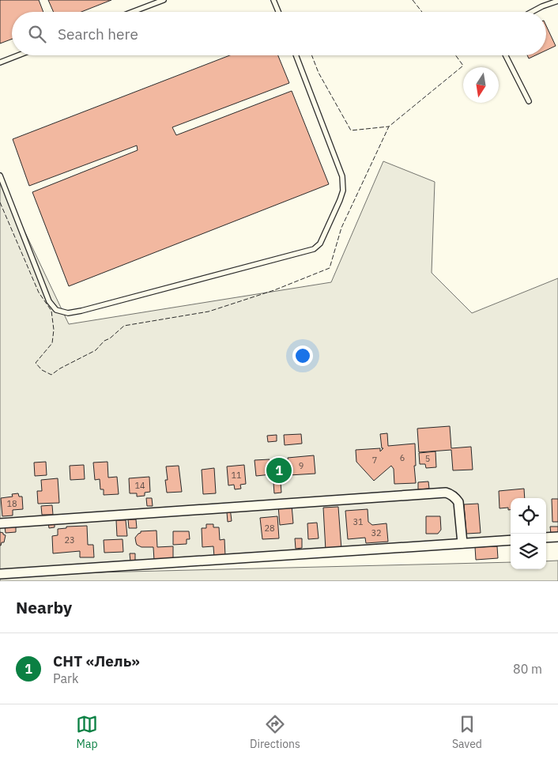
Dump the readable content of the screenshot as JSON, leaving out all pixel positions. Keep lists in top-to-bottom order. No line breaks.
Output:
{"house_numbers":["6","5","7","9","11","14","18","31","28","32","23"],"north":"bottom","page":{"search":"Search here","pins":"1","heading":"Nearby","list":[{"mark":"1","name":"СНТ «Лель»","note":"Park","value":"80 m"}],"nav":["Map","Directions","Saved"]}}
